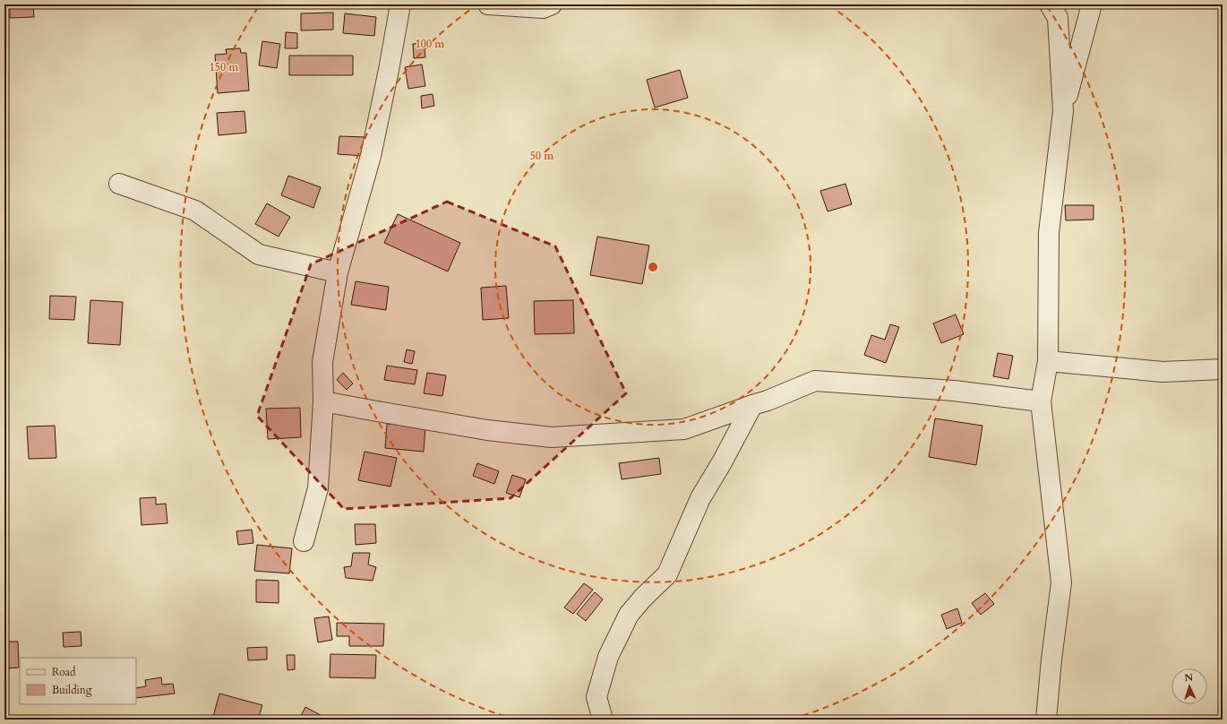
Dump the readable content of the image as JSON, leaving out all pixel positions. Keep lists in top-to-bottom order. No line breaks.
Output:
{"legend":["Road","Building"],"north":"top","rings":["100 m","150 m","50 m"]}
